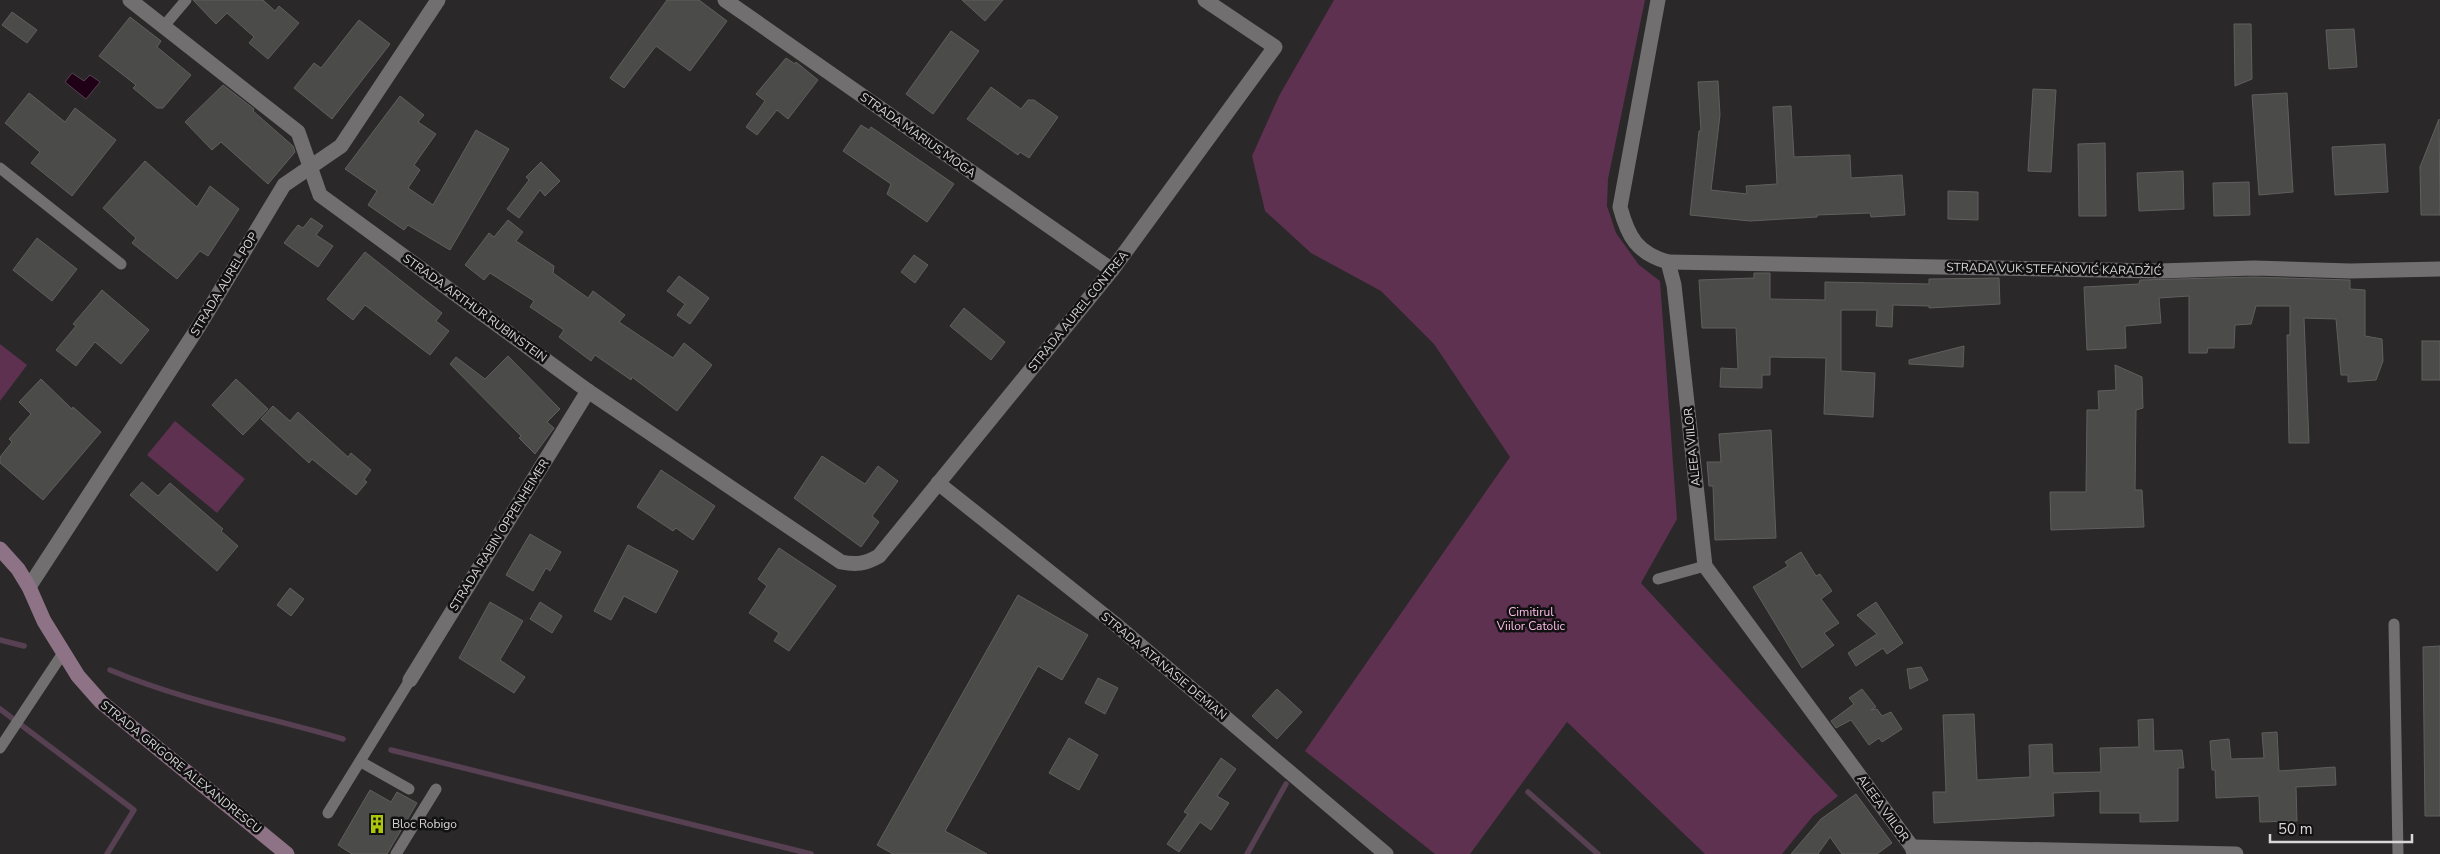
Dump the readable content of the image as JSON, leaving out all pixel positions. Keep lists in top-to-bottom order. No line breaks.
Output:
{"streets":{"street":["STRADA MARIUS MOGA","STRADA VUK STEFANOVIĆ KARADŽIĆ","STRADA AUREL POP","STRADA ARTHUR RUBINSTEIN","STRADA AUREL CONTREA","ALEEA VIILOR","STRADA RABIN OPPENHEIMER","STRADA ATANASIE DEMIAN","STRADA GRIGORE ALEXANDRESCU"]},"crossings":[["STRADA MARIUS MOGA","STRADA AUREL CONTREA"],["STRADA VUK STEFANOVIĆ KARADŽIĆ","ALEEA VIILOR"],["STRADA AUREL POP","STRADA ARTHUR RUBINSTEIN"],["STRADA AUREL POP","STRADA GRIGORE ALEXANDRESCU"],["STRADA ARTHUR RUBINSTEIN","STRADA AUREL CONTREA"],["STRADA ARTHUR RUBINSTEIN","STRADA RABIN OPPENHEIMER"],["STRADA AUREL CONTREA","STRADA ATANASIE DEMIAN"]],"parks":["Cimitirul Viilor Catolic"],"places":{"building":["Bloc Robigo"]},"scale_bar":"50 m"}
